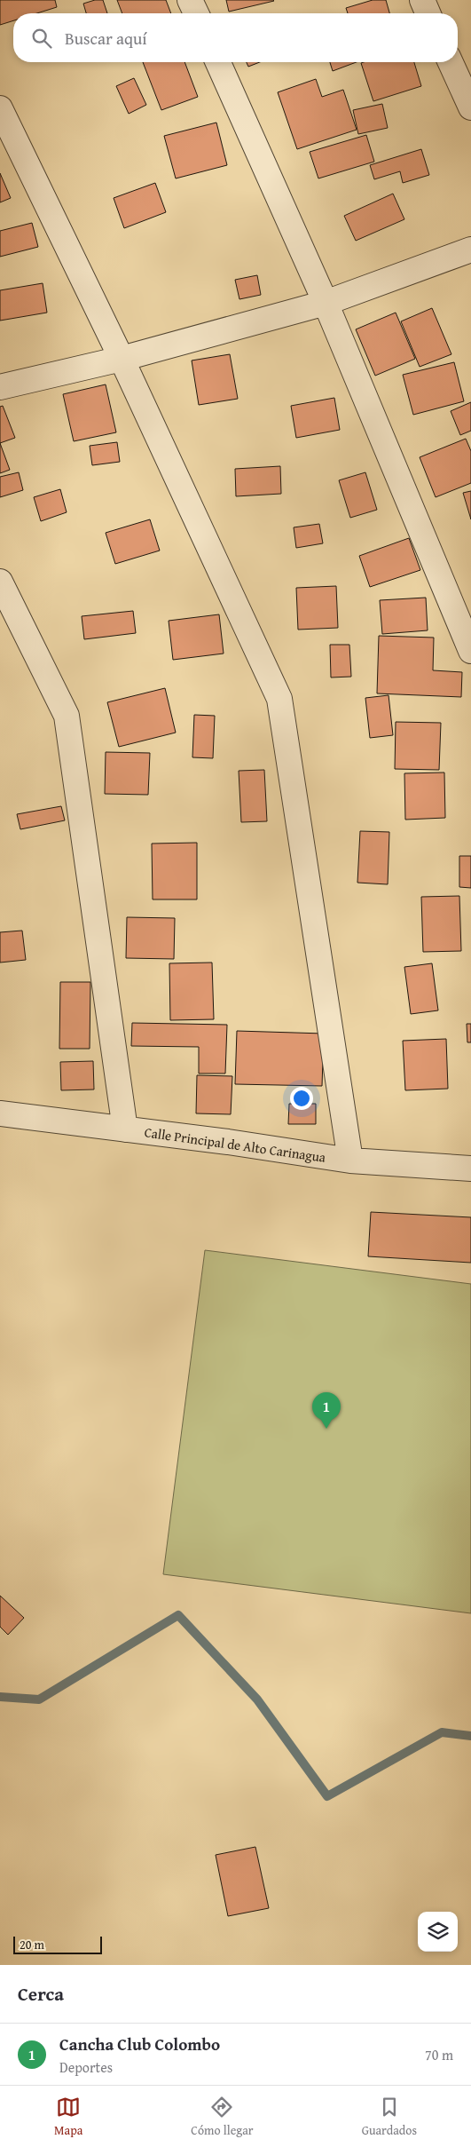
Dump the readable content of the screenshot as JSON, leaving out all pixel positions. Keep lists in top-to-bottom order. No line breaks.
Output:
{"streets":{"street":["Calle Principal de Alto Carinagua"]},"scale_bar":"20 m","page":{"search":"Buscar aquí","pins":"1","scale":"20 m","heading":"Cerca","list":[{"mark":"1","name":"Cancha Club Colombo","note":"Deportes","value":"70 m"}],"nav":["Mapa","Cómo llegar","Guardados"]}}
